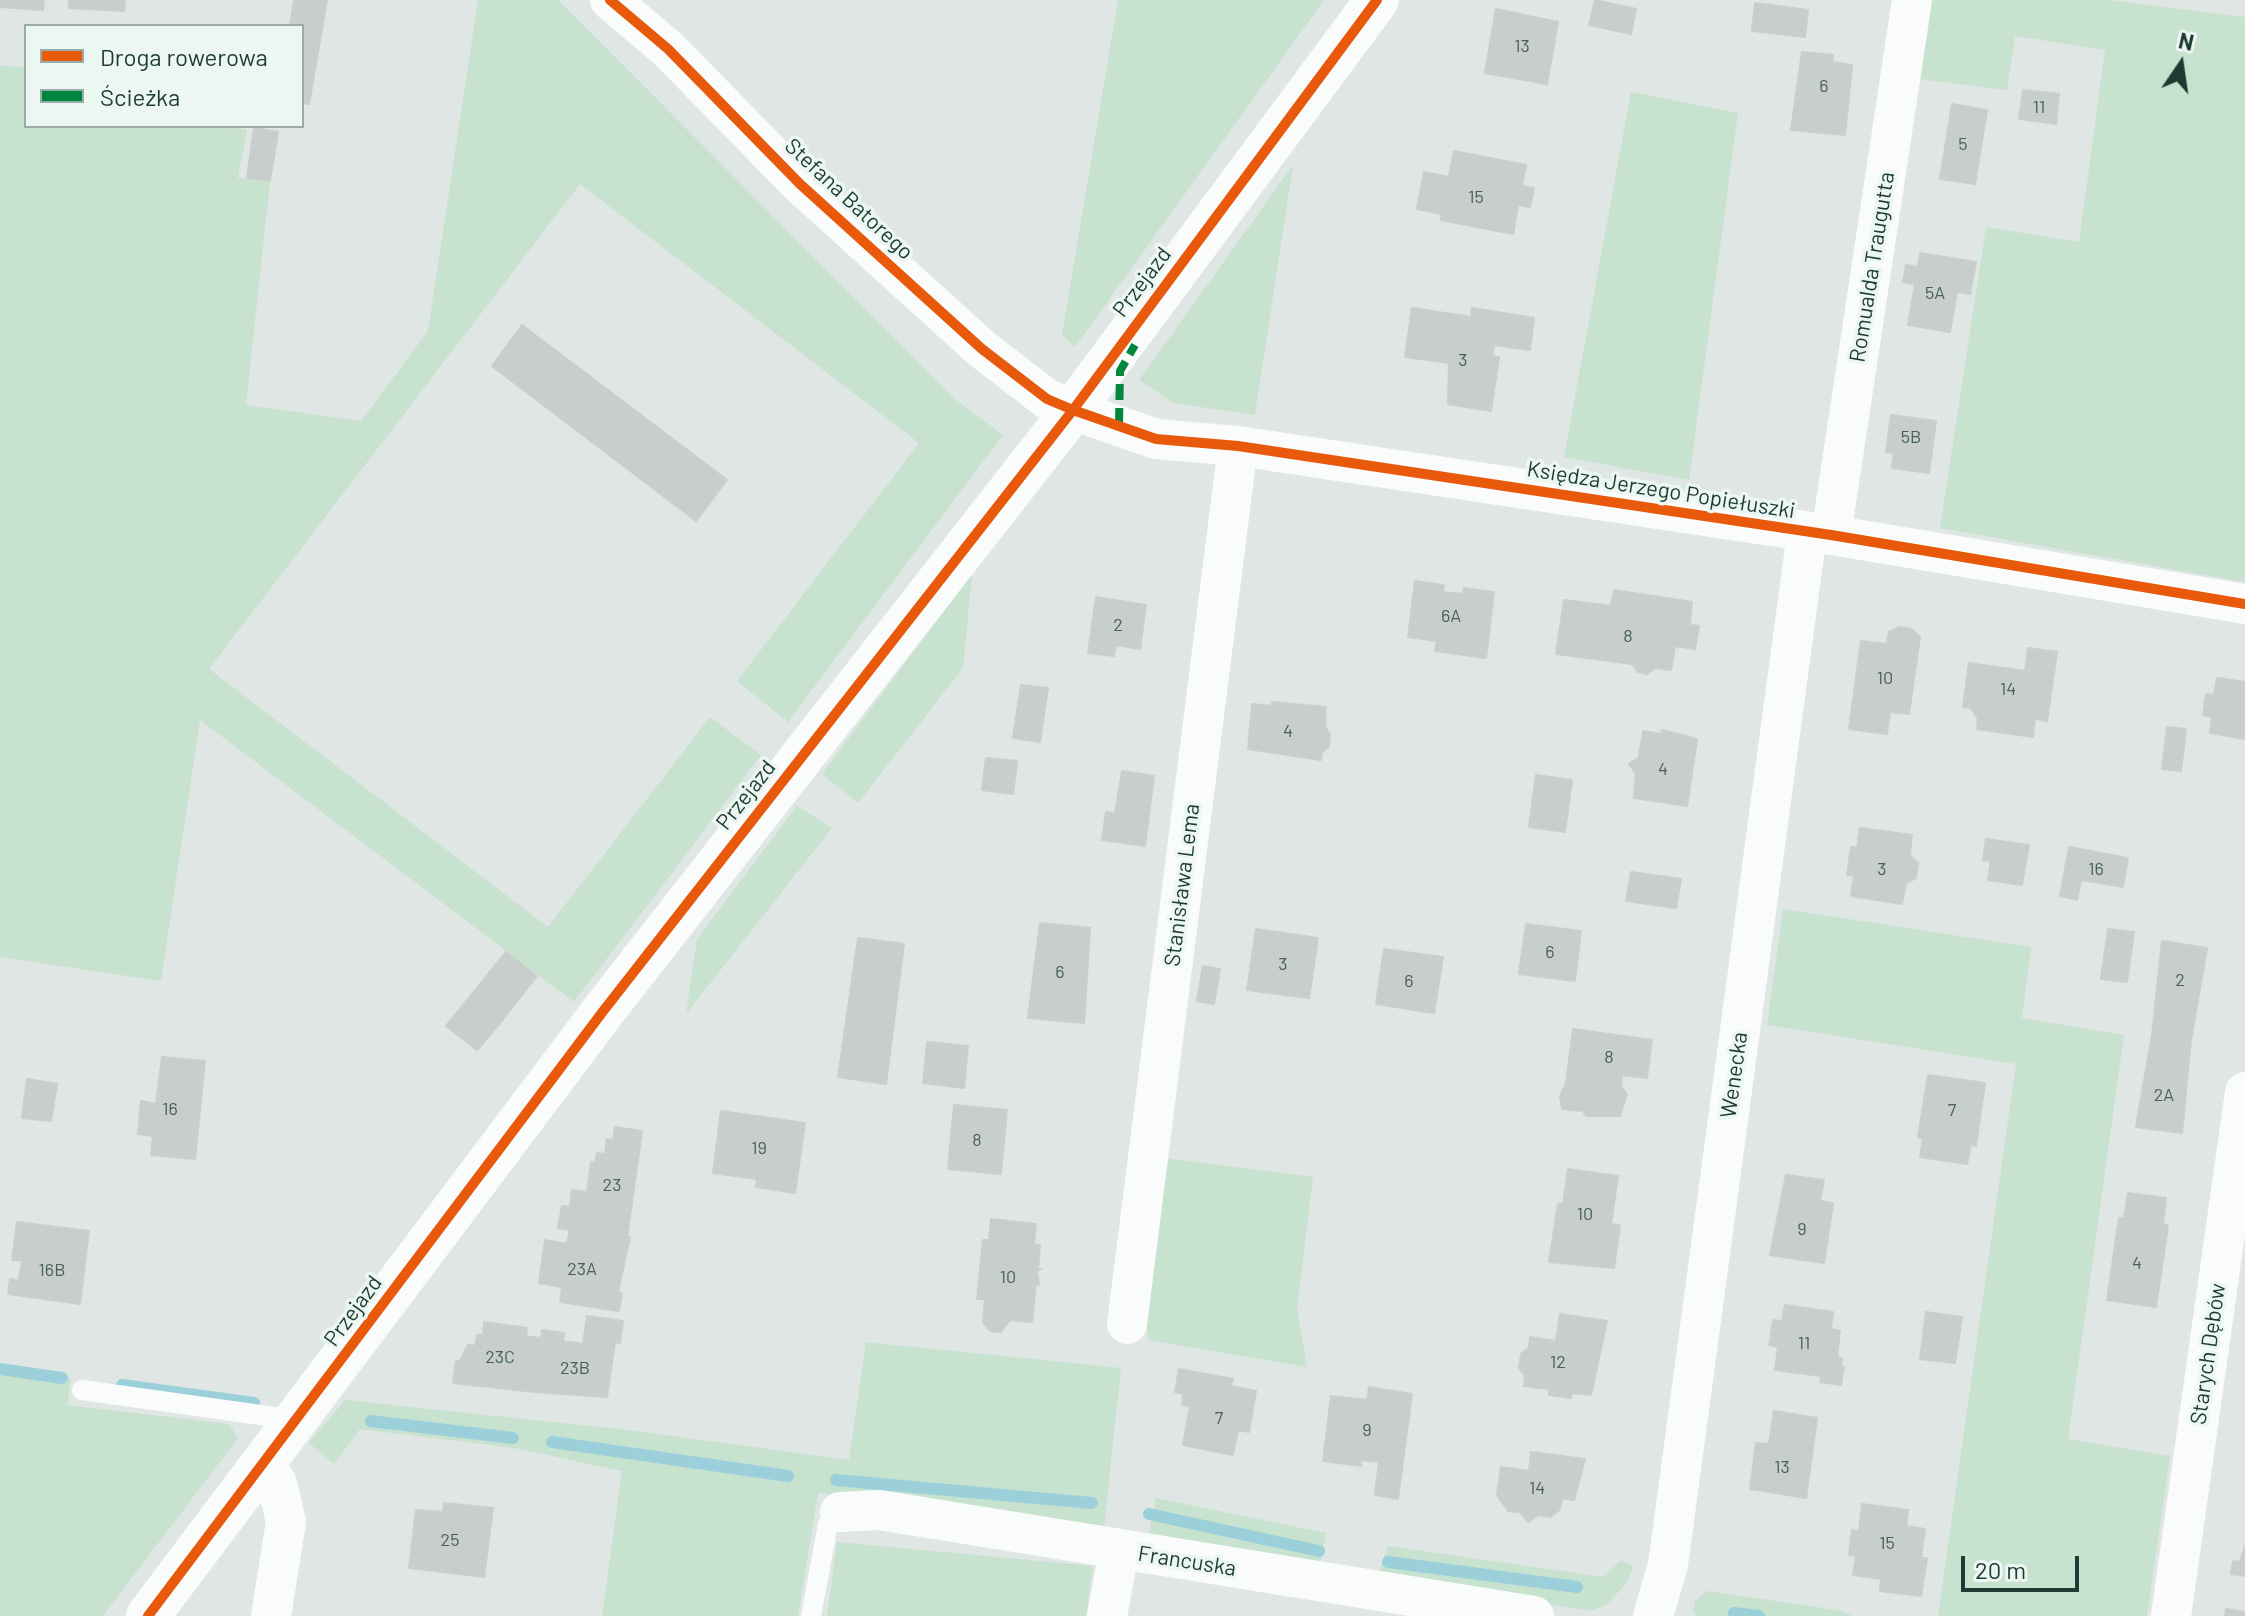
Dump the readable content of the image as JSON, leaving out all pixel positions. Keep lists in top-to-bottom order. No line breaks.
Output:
{"streets":{"street":["Stefana Batorego","Romualda Traugutta","Przejazd","Księdza Jerzego Popiełuszki","Stanisława Lema","Wenecka","Starych Dębów","Francuska"]},"crossings":[["Stefana Batorego","Przejazd"],["Stefana Batorego","Księdza Jerzego Popiełuszki"],["Romualda Traugutta","Księdza Jerzego Popiełuszki"],["Romualda Traugutta","Wenecka"],["Przejazd","Księdza Jerzego Popiełuszki"],["Księdza Jerzego Popiełuszki","Stanisława Lema"],["Księdza Jerzego Popiełuszki","Wenecka"]],"house_numbers":["13","6","11","5","15","5A","3","5B","6A","2","8","10","14","4","4","3","16","6","3","6","2","6","8","2A","16","7","8","19","23","10","9","4","23A","16B","10","11","23C","12","23B","7","9","13","14","25","15"],"legend":["Droga rowerowa","Ścieżka"],"scale_bar":"20 m","north":"top"}
